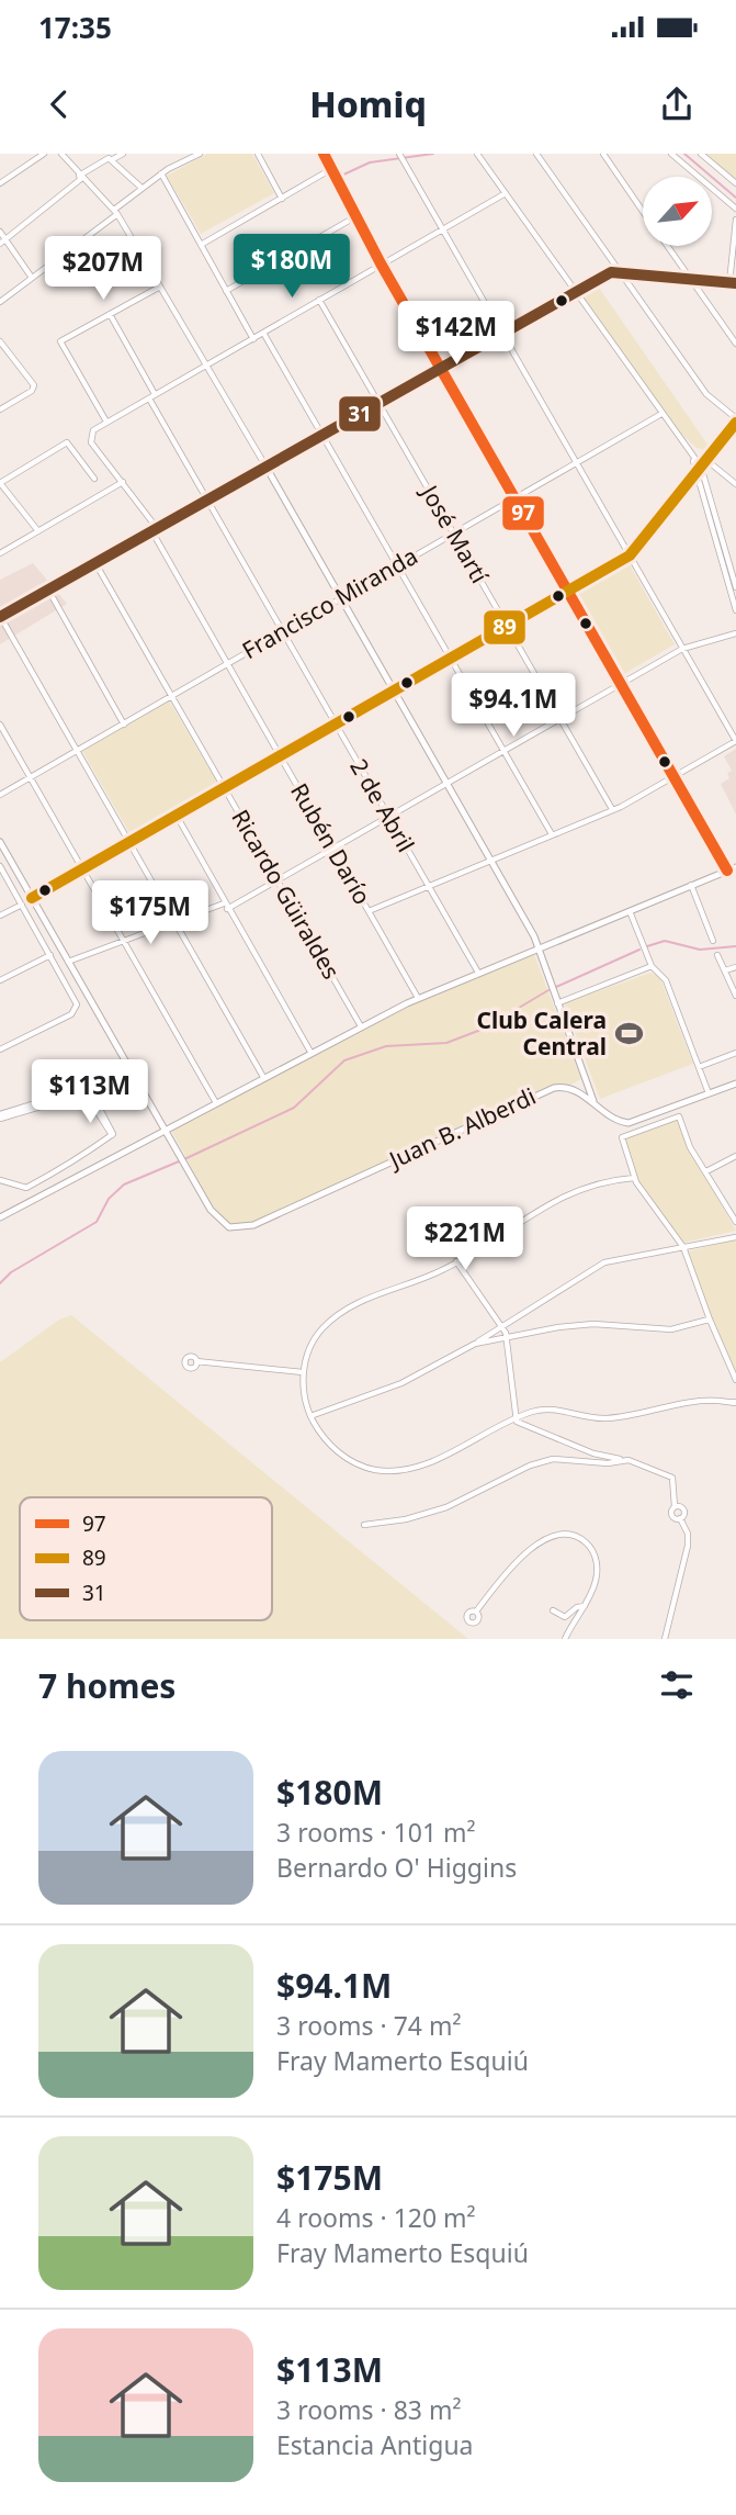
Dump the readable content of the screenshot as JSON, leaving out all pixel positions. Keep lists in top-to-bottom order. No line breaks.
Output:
{"streets":{"street":["José Martí","Francisco Miranda","2 de Abril","Rubén Darío","Ricardo Güiraldes","Juan B. Alberdi"]},"crossings":[["José Martí","Francisco Miranda"],["Francisco Miranda","2 de Abril"],["Francisco Miranda","Rubén Darío"],["Francisco Miranda","Ricardo Güiraldes"]],"places":{"sports":["Club Calera Central"]},"lines":["transit line 97","transit line 31","transit line 89"],"legend":["97","89","31"],"north":"top right","page":{"status":"17:35","header":"Homiq","price":["$180M","$207M","$142M","$94.1M","$175M","$113M","$221M"],"heading":"7 homes","list":[{"name":"$180M","note":"3 rooms · 101 m² · Bernardo O' Higgins"},{"name":"$94.1M","note":"3 rooms · 74 m² · Fray Mamerto Esquiú"},{"name":"$175M","note":"4 rooms · 120 m² · Fray Mamerto Esquiú"},{"name":"$113M","note":"3 rooms · 83 m² · Estancia Antigua"}]}}
